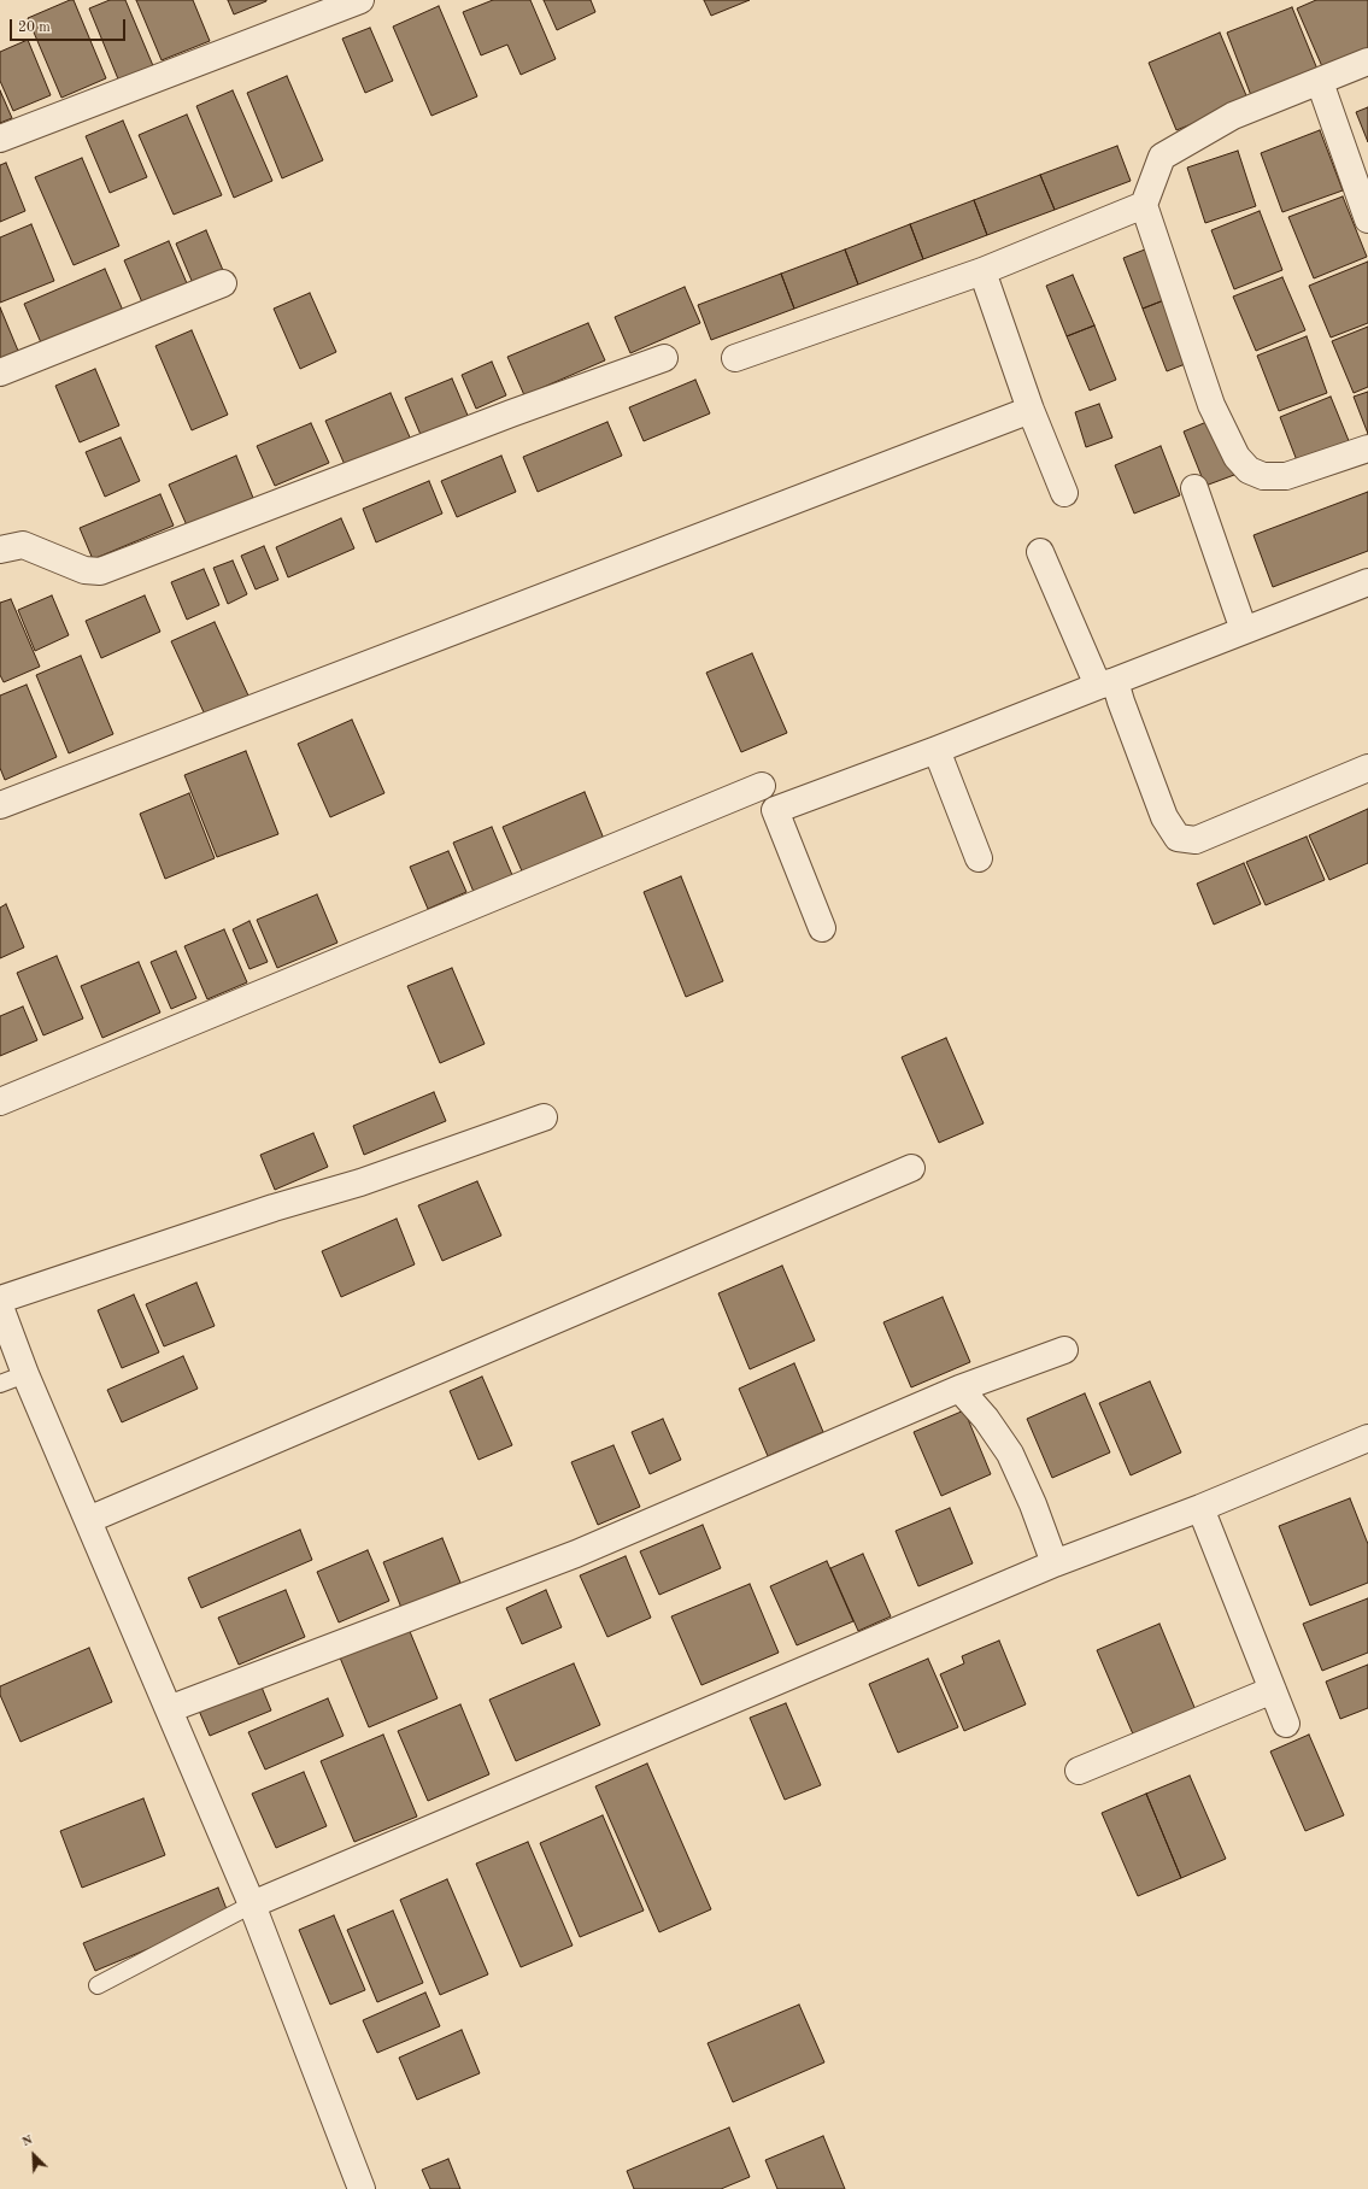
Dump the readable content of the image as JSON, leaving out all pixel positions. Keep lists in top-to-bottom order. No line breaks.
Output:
{"scale_bar":"20 m","north":"top left"}
